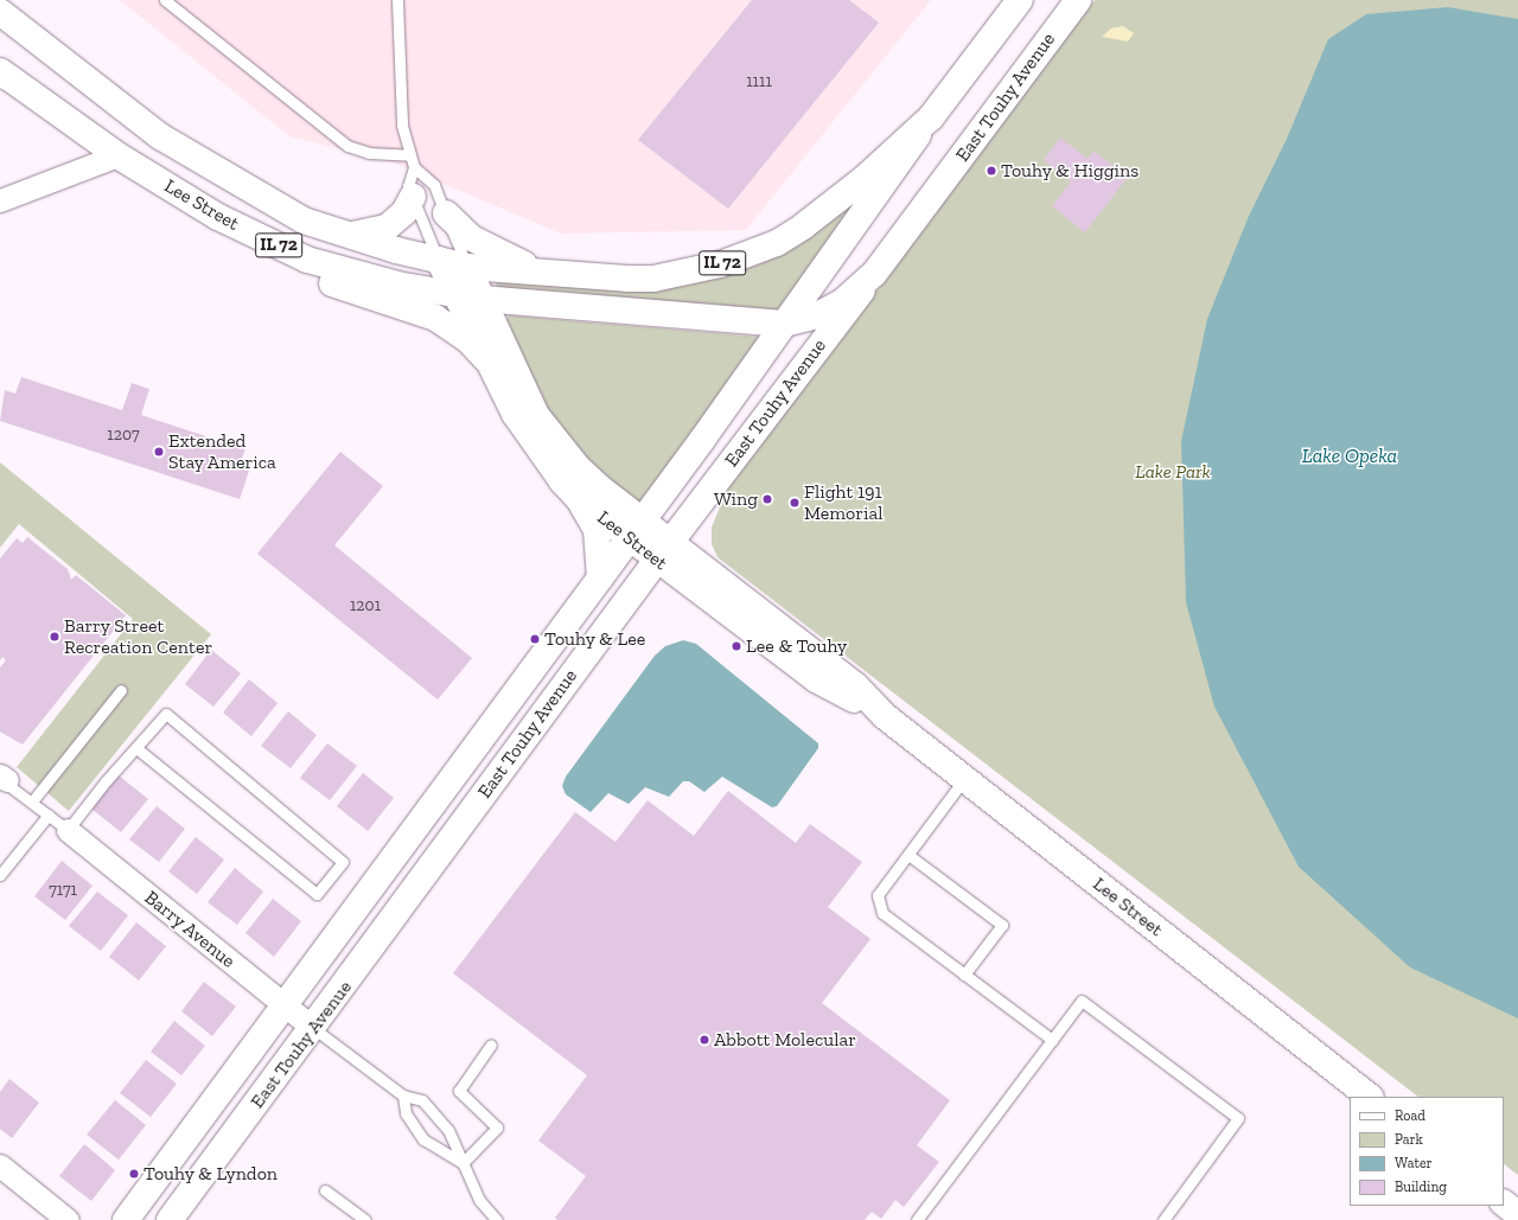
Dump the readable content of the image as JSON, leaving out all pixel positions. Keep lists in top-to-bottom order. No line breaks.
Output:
{"streets":{"main road":["East Touhy Avenue","Lee Street","IL 72"],"street":["Barry Avenue"]},"crossings":[["East Touhy Avenue","Lee Street"],["East Touhy Avenue","IL 72"],["East Touhy Avenue","Barry Avenue"],["Lee Street","IL 72"]],"water":["Lake Opeka"],"parks":["Lake Park"],"places":["Touhy & Higgins","Extended Stay America","Wing","Flight 191 Memorial","Barry Street Recreation Center","Touhy & Lee","Lee & Touhy","Abbott Molecular","Touhy & Lyndon"],"house_numbers":["1111","1207","1201","7171"],"legend":["Road","Park","Water","Building"]}
